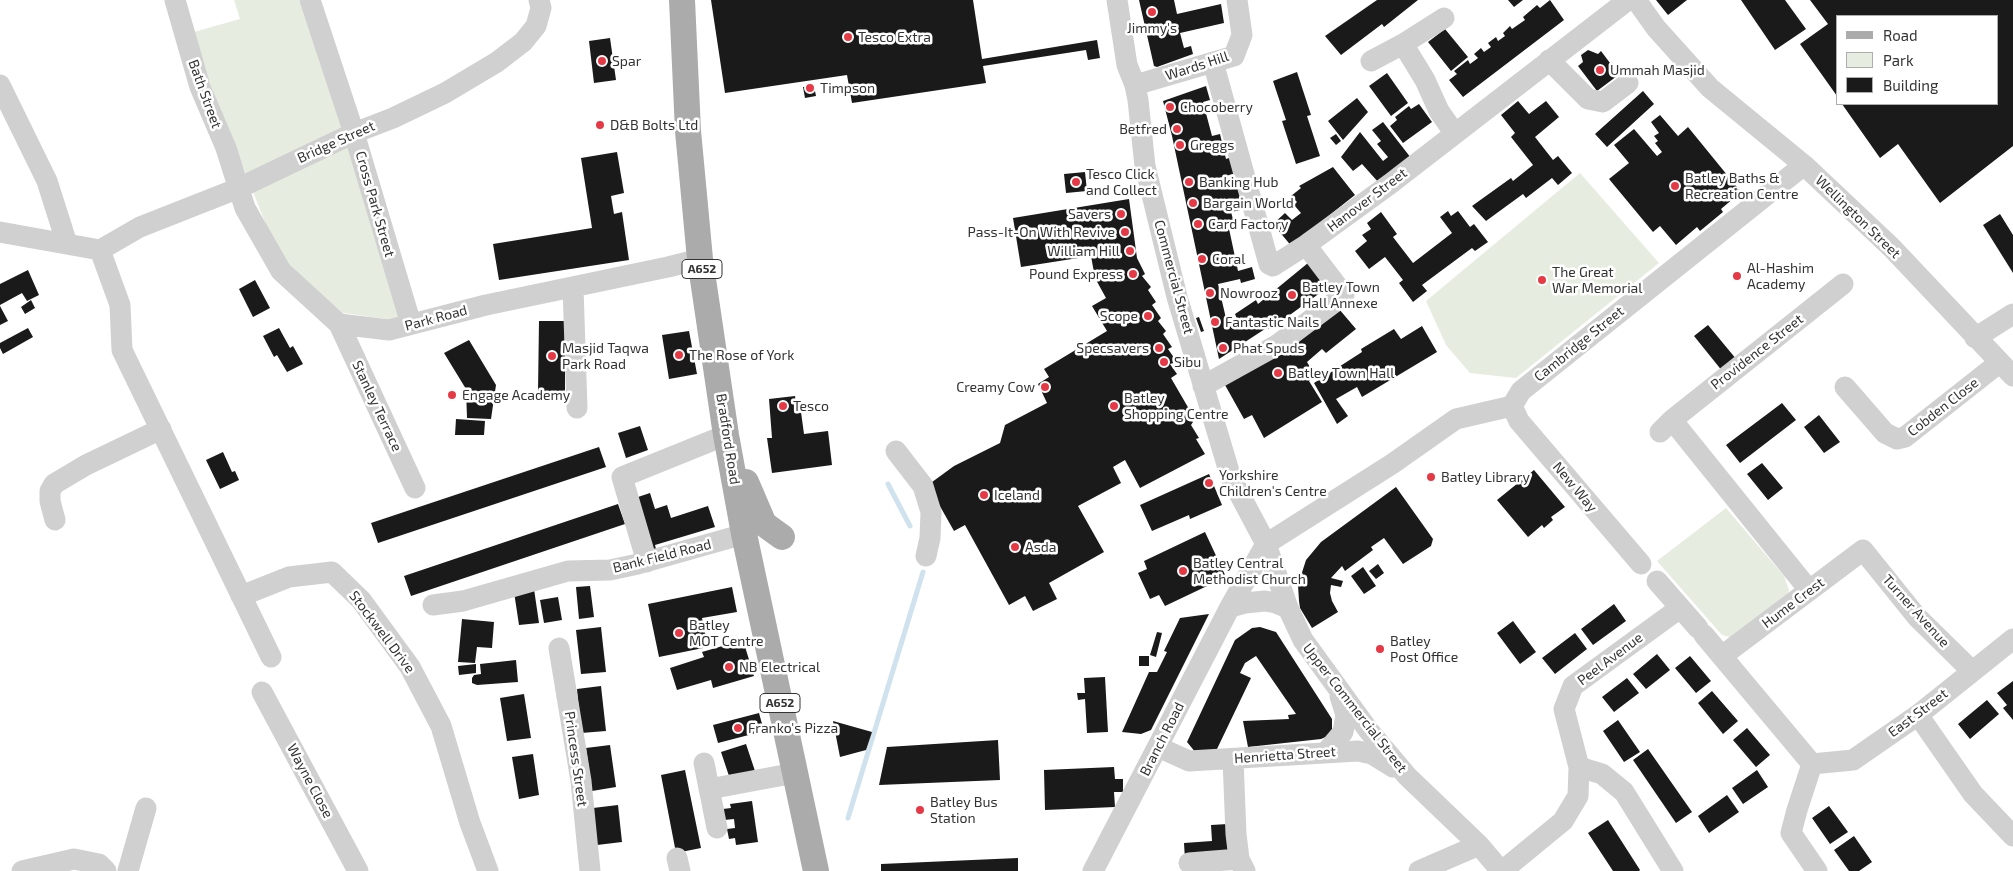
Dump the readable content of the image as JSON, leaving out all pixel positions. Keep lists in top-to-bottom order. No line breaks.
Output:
{"streets":{"main road":["A652","Bradford Road"],"street":["Wards Hill","Bath Street","Bridge Street","Hanover Street","Cross Park Street","Wellington Street","Commercial Street","Park Road","Cambridge Street","Providence Street","Stanley Terrace","Cobden Close","New Way","Bank Field Road","Hume Crest","Turner Avenue","Stockwell Drive","Peel Avenue","Upper Commercial Street","East Street","Branch Road","Henrietta Street","Princess Street","Wayne Close"]},"crossings":[["Wards Hill","Hanover Street"],["Wards Hill","Commercial Street"],["Bath Street","Bridge Street"],["Bridge Street","Cross Park Street"],["Cross Park Street","Park Road"],["Wellington Street","Cambridge Street"],["Wellington Street","Cobden Close"],["Commercial Street","Upper Commercial Street"],["Commercial Street","Branch Road"],["Park Road","Stanley Terrace"],["Park Road","Bradford Road"],["Cambridge Street","New Way"],["Providence Street","Hume Crest"],["Bradford Road","Bank Field Road"],["Hume Crest","Turner Avenue"],["Turner Avenue","East Street"],["Peel Avenue","Upper Commercial Street"],["Upper Commercial Street","Branch Road"],["Upper Commercial Street","Henrietta Street"],["Branch Road","Henrietta Street"]],"places":["Jimmy's","Tesco Extra","Spar","Ummah Masjid","Timpson","Chocoberry","D&B Bolts Ltd","Betfred","Greggs","Tesco Click and Collect","Banking Hub","Batley Baths & Recreation Centre","Bargain World","Savers","Card Factory","Pass-It-On With Revive","William Hill","Coral","Pound Express","Al-Hashim Academy","The Great War Memorial","Nowrooz","Batley Town Hall Annexe","Scope","Fantastic Nails","Specsavers","Phat Spuds","The Rose of York","Masjid Taqwa Park Road","Sibu","Batley Town Hall","Creamy Cow","Engage Academy","Tesco","Batley Shopping Centre","Batley Library","Yorkshire Children's Centre","Iceland","Asda","Batley Central Methodist Church","Batley MOT Centre","Batley Post Office","NB Electrical","Franko's Pizza","Batley Bus Station"],"legend":["Road","Park","Building"]}
